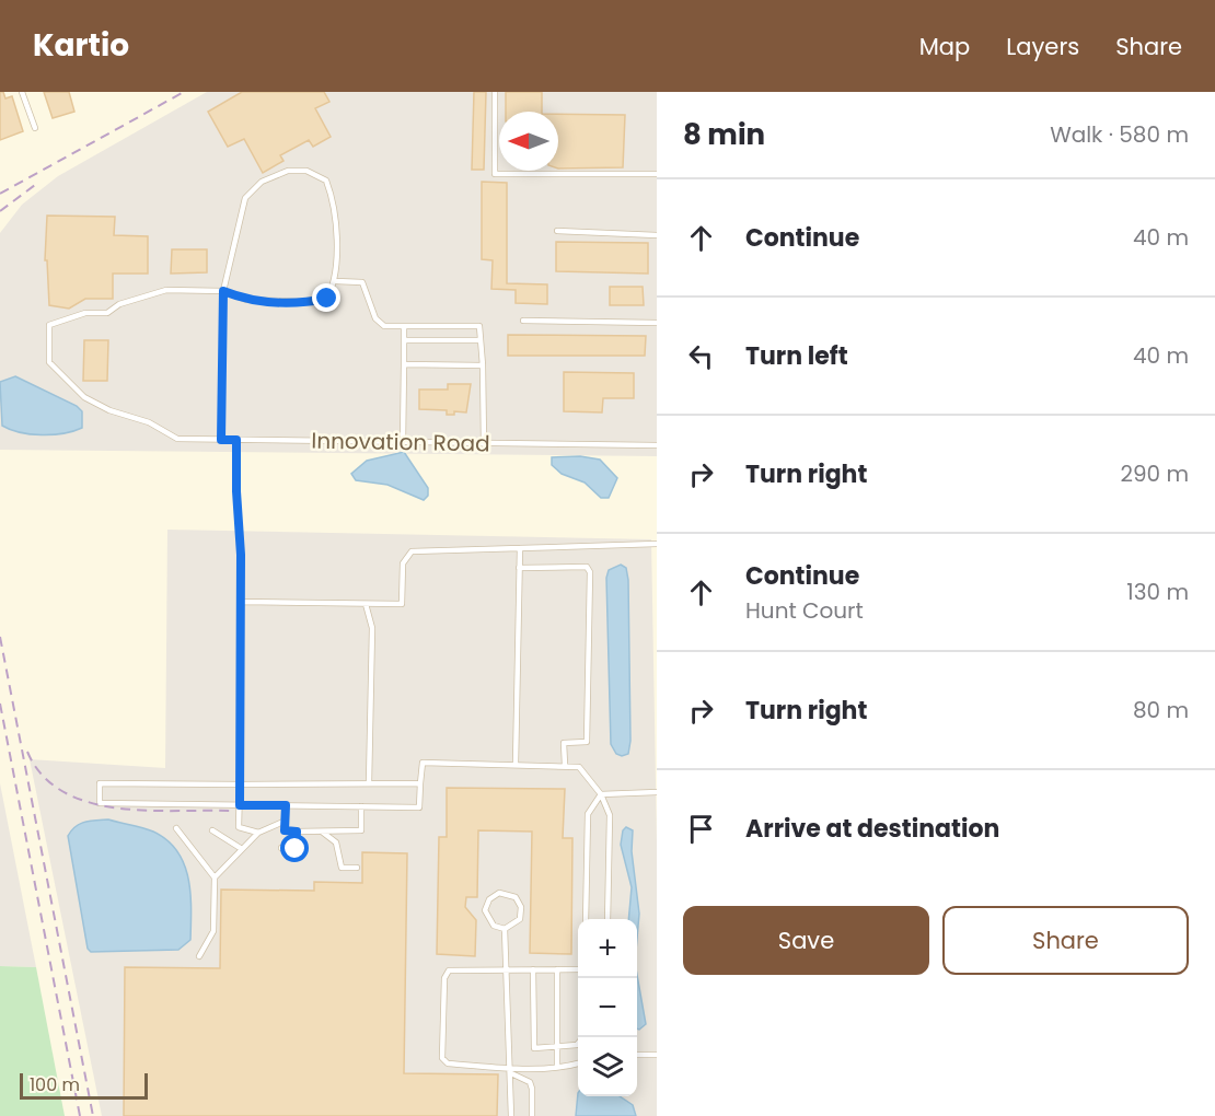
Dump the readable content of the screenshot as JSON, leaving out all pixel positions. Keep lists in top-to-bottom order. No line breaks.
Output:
{"streets":{"lane":["Innovation Road"]},"scale_bar":"100 m","north":"left","page":{"header":"Kartio","nav":["Map","Layers","Share"],"heading":["8 min","Walk · 580 m"],"list":[["Continue","40 m"],["Turn left","40 m"],["Turn right","290 m"],["Continue","Hunt Court","130 m"],["Turn right","80 m"],"Arrive at destination"],"buttons":["Save","Share"],"map_buttons":["+","−"],"scale":"100 m"}}
